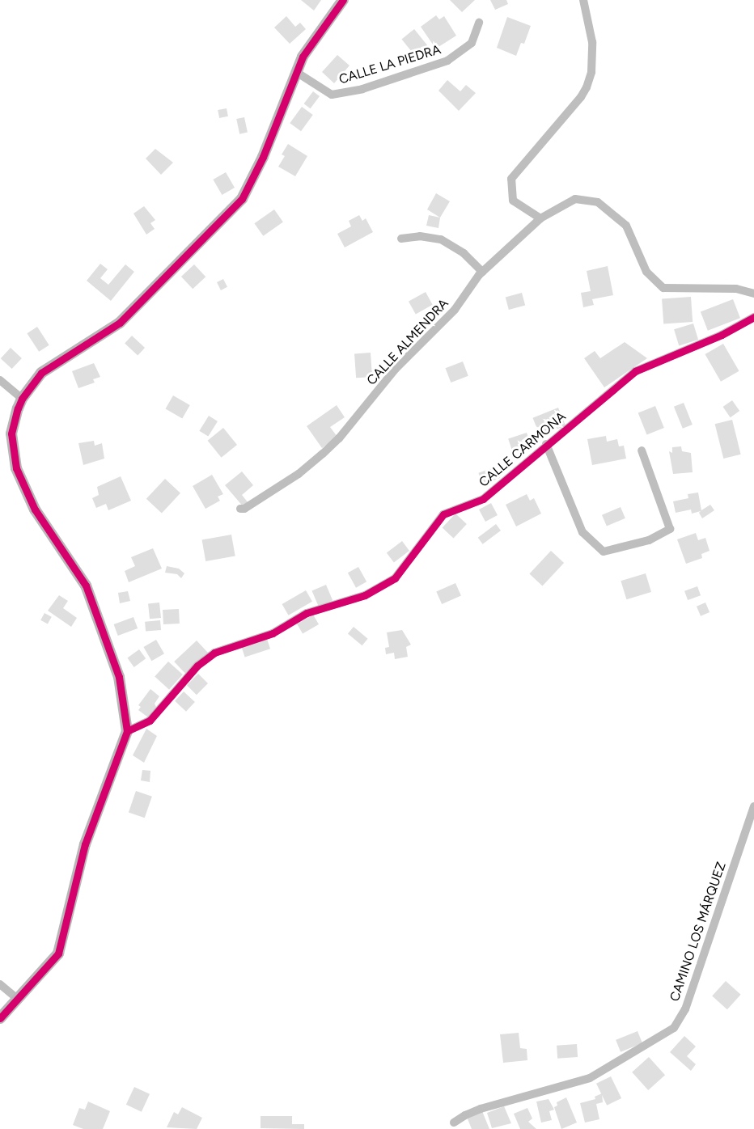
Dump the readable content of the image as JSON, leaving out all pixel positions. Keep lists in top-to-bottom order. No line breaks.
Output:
{"streets":{"street":["CALLE LA PIEDRA","CALLE ALMENDRA","CALLE CARMONA","CAMINO LOS MÁRQUEZ"]}}
